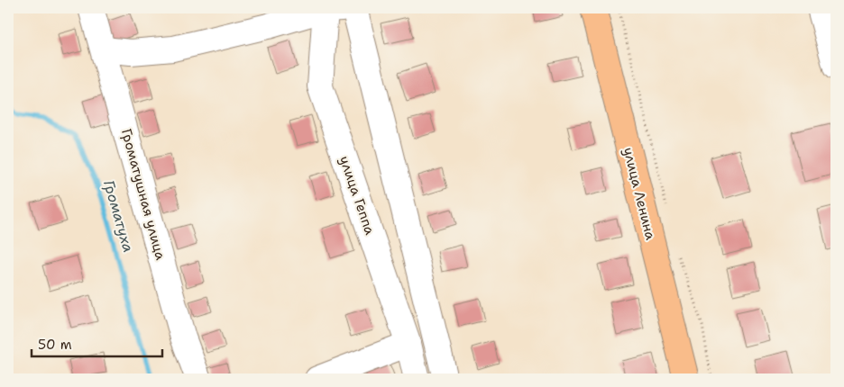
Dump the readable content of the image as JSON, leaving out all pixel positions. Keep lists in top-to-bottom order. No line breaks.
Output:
{"streets":{"main road":["улица Ленина"],"street":["Громатушная улица","улица Геппа"]},"water":["Громатуха"],"scale_bar":"50 m"}
